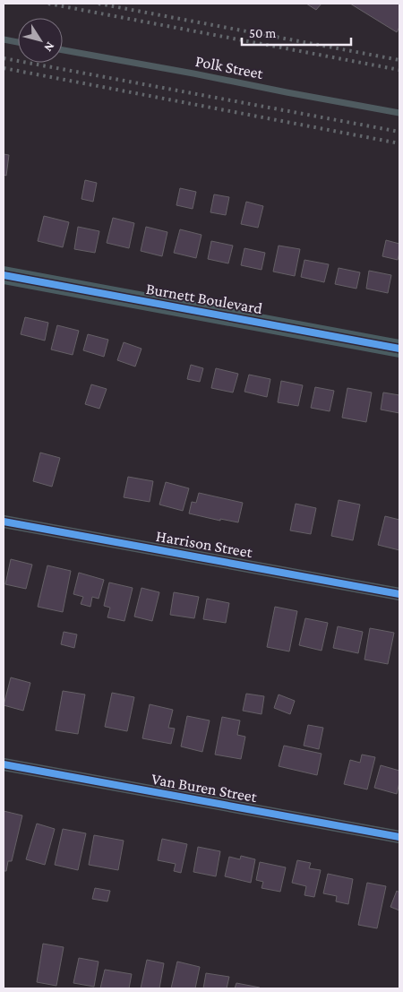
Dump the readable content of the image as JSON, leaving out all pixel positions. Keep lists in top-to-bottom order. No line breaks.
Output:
{"streets":{"main road":["Burnett Boulevard"],"street":["Harrison Street","Van Buren Street"],"lane":["Polk Street"]},"scale_bar":"50 m","north":"bottom right"}
